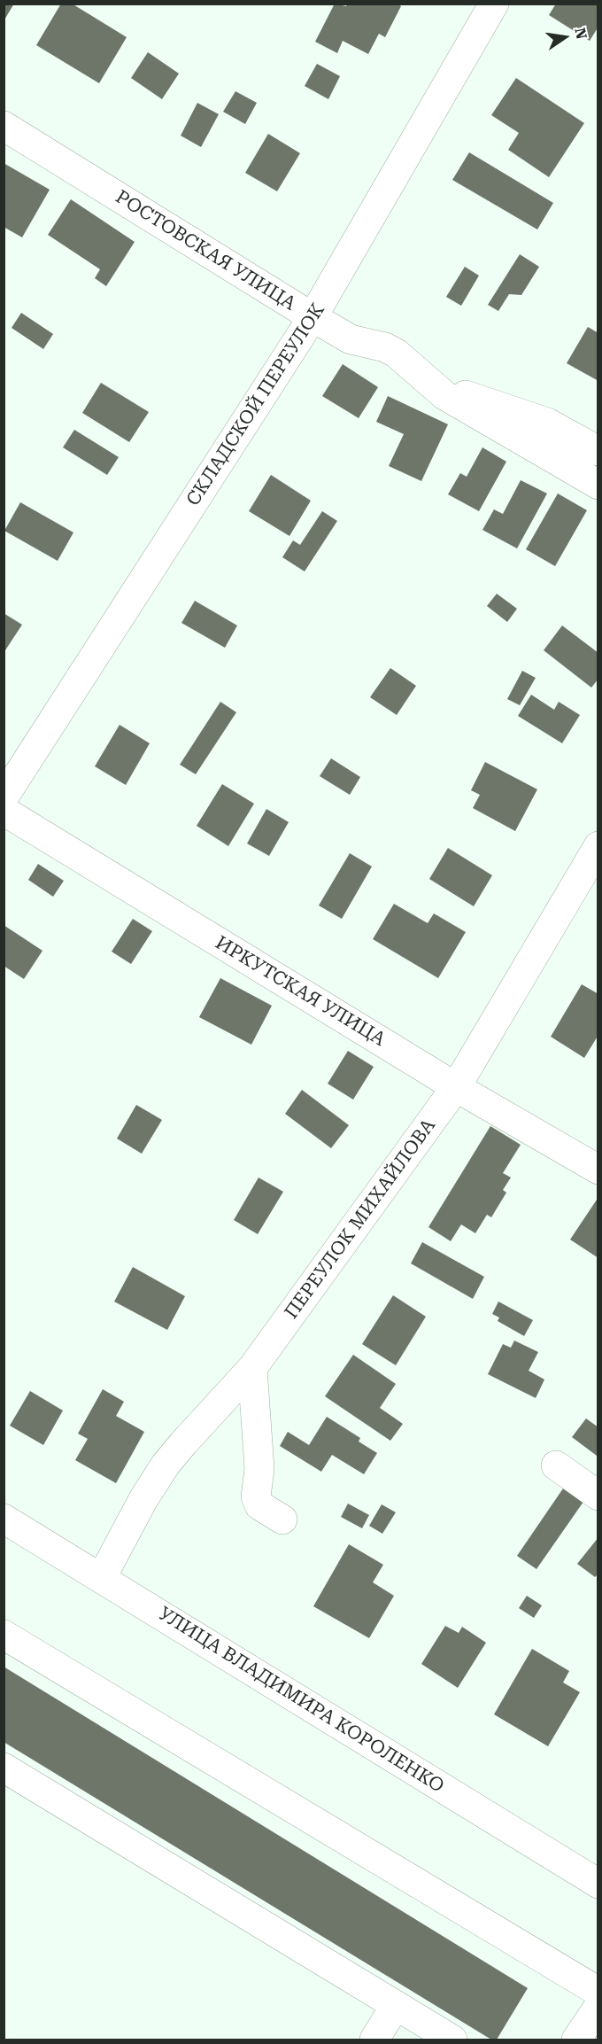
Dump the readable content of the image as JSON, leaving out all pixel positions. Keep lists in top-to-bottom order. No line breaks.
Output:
{"streets":{"street":["РОСТОВСКАЯ УЛИЦА","СКЛАДСКОЙ ПЕРЕУЛОК","ИРКУТСКАЯ УЛИЦА","ПЕРЕУЛОК МИХАЙЛОВА","УЛИЦА ВЛАДИМИРА КОРОЛЕНКО"]},"crossings":[["РОСТОВСКАЯ УЛИЦА","СКЛАДСКОЙ ПЕРЕУЛОК"],["ИРКУТСКАЯ УЛИЦА","ПЕРЕУЛОК МИХАЙЛОВА"],["ПЕРЕУЛОК МИХАЙЛОВА","УЛИЦА ВЛАДИМИРА КОРОЛЕНКО"]],"north":"right"}
